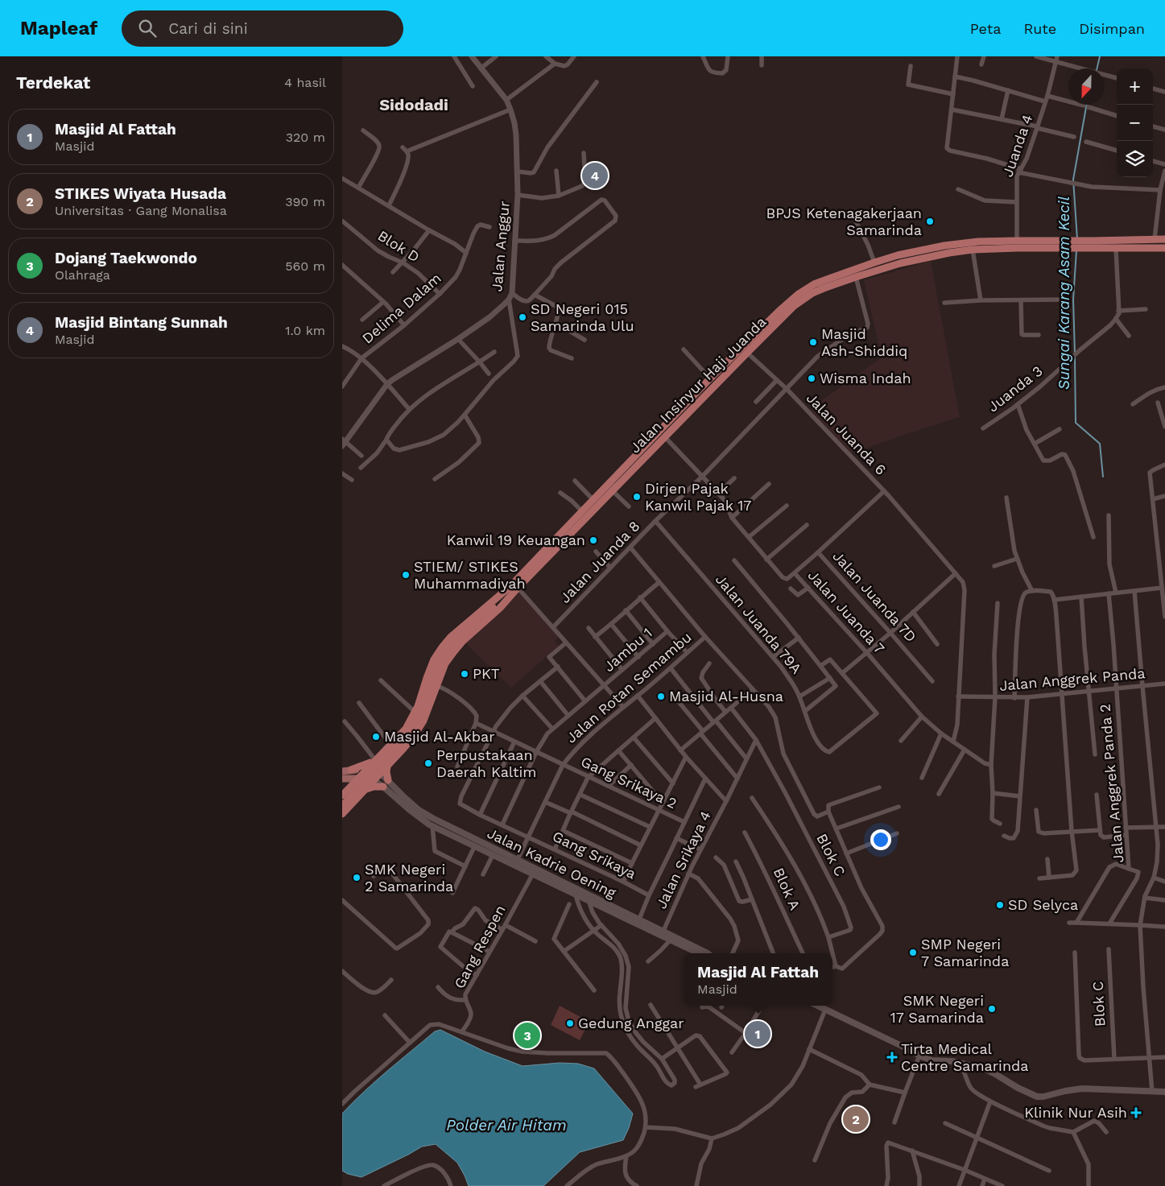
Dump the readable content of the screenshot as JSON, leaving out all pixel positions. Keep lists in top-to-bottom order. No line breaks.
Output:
{"streets":{"highway":["Jalan Insinyur Haji Juanda"],"main road":["Jalan Kadrie Oening"],"street":["Juanda 4","Blok D","Jalan Anggur","Delima Dalam","Juanda 3","Jalan Juanda 6","Jalan Juanda 8","Jalan Juanda 7D","Jalan Juanda 7","Jalan Juanda 79A","Jambu 1","Jalan Anggrek Panda","Jalan Rotan Semambu","Gang Srikaya 2","Jalan Anggrek Panda 2","Gang Srikaya","Blok C","Jalan Srikaya 4","Blok A","Gang Respen"]},"crossings":[["Juanda 4","Jalan Insinyur Haji Juanda"],["Blok D","Delima Dalam"],["Jalan Insinyur Haji Juanda","Jalan Juanda 6"],["Jalan Insinyur Haji Juanda","Jalan Juanda 7"],["Jalan Insinyur Haji Juanda","Jalan Kadrie Oening"],["Jalan Juanda 6","Jalan Juanda 8"],["Jalan Juanda 6","Jalan Juanda 7"],["Jalan Juanda 6","Jalan Anggrek Panda"],["Jalan Juanda 8","Jalan Juanda 7"],["Jalan Juanda 8","Jalan Juanda 79A"],["Jalan Juanda 7D","Jalan Juanda 7"],["Jambu 1","Gang Srikaya 2"],["Jambu 1","Gang Srikaya"],["Jalan Anggrek Panda","Jalan Anggrek Panda 2"],["Jalan Rotan Semambu","Gang Srikaya 2"],["Jalan Rotan Semambu","Gang Srikaya"],["Jalan Rotan Semambu","Jalan Kadrie Oening"],["Gang Srikaya 2","Gang Srikaya"],["Blok C","Jalan Srikaya 4"],["Jalan Srikaya 4","Jalan Kadrie Oening"],["Jalan Kadrie Oening","Gang Respen"]],"districts":["Sidodadi"],"water":["Sungai Karang Asam Kecil","Polder Air Hitam"],"places":{"other":["BPJS Ketenagakerjaan Samarinda","SD Negeri 015 Samarinda Ulu","Masjid Ash-Shiddiq","Wisma Indah","Dirjen Pajak Kanwil Pajak 17","Kanwil 19 Keuangan","STIEM/ STIKES Muhammadiyah","PKT","Masjid Al-Husna","Masjid Al-Akbar","Perpustakaan Daerah Kaltim","SMK Negeri 2 Samarinda","SD Selyca","SMP Negeri 7 Samarinda","SMK Negeri 17 Samarinda","Gedung Anggar"],"health":["Tirta Medical Centre Samarinda","Klinik Nur Asih"]},"north":"bottom","page":{"header":"Mapleaf","search":"Cari di sini","nav":["Peta","Rute","Disimpan"],"heading":["Terdekat","4 hasil"],"map_buttons":["+","−"],"list":[{"mark":"1","name":"Masjid Al Fattah","note":"Masjid","value":"320 m"},{"mark":"2","name":"STIKES Wiyata Husada","note":"Universitas · Gang Monalisa","value":"390 m"},{"mark":"3","name":"Dojang Taekwondo","note":"Olahraga","value":"560 m"},{"mark":"4","name":"Masjid Bintang Sunnah","note":"Masjid","value":"1.0 km"}],"pins":["4","1","3","2"],"popup":["Masjid Al Fattah","Masjid"]}}
